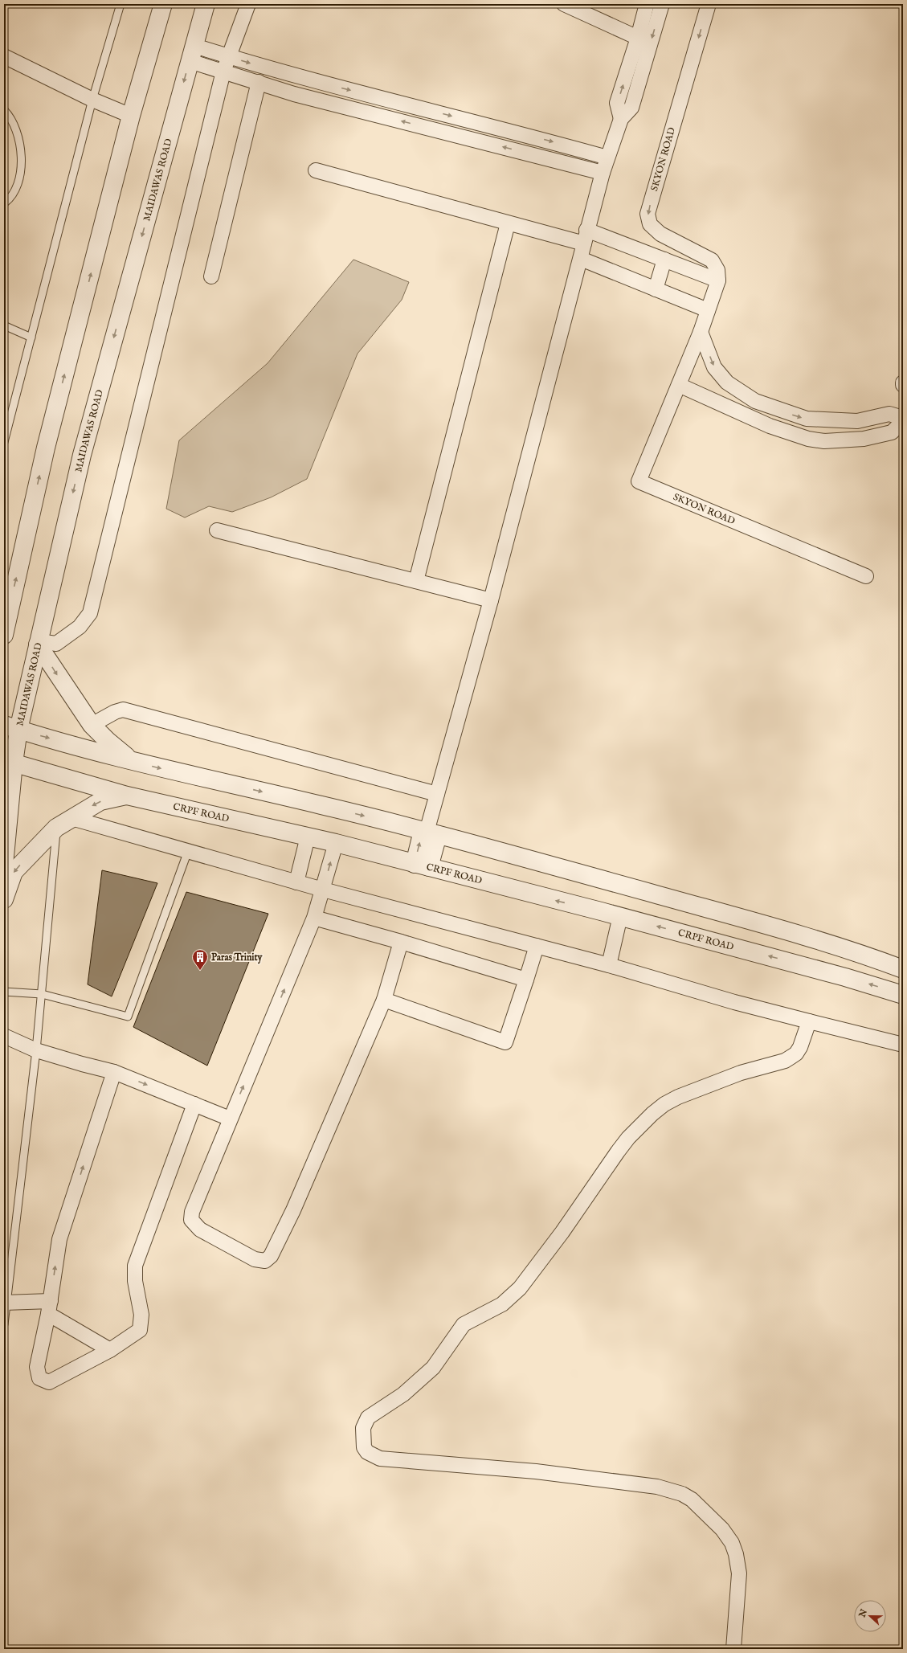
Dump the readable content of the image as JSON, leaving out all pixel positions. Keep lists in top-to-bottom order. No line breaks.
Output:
{"streets":{"street":["SKYON ROAD","MAIDAWAS ROAD","CRPF ROAD"]},"crossings":[["MAIDAWAS ROAD","CRPF ROAD"]],"places":{"building":["Paras Trinity"]},"north":"left"}
